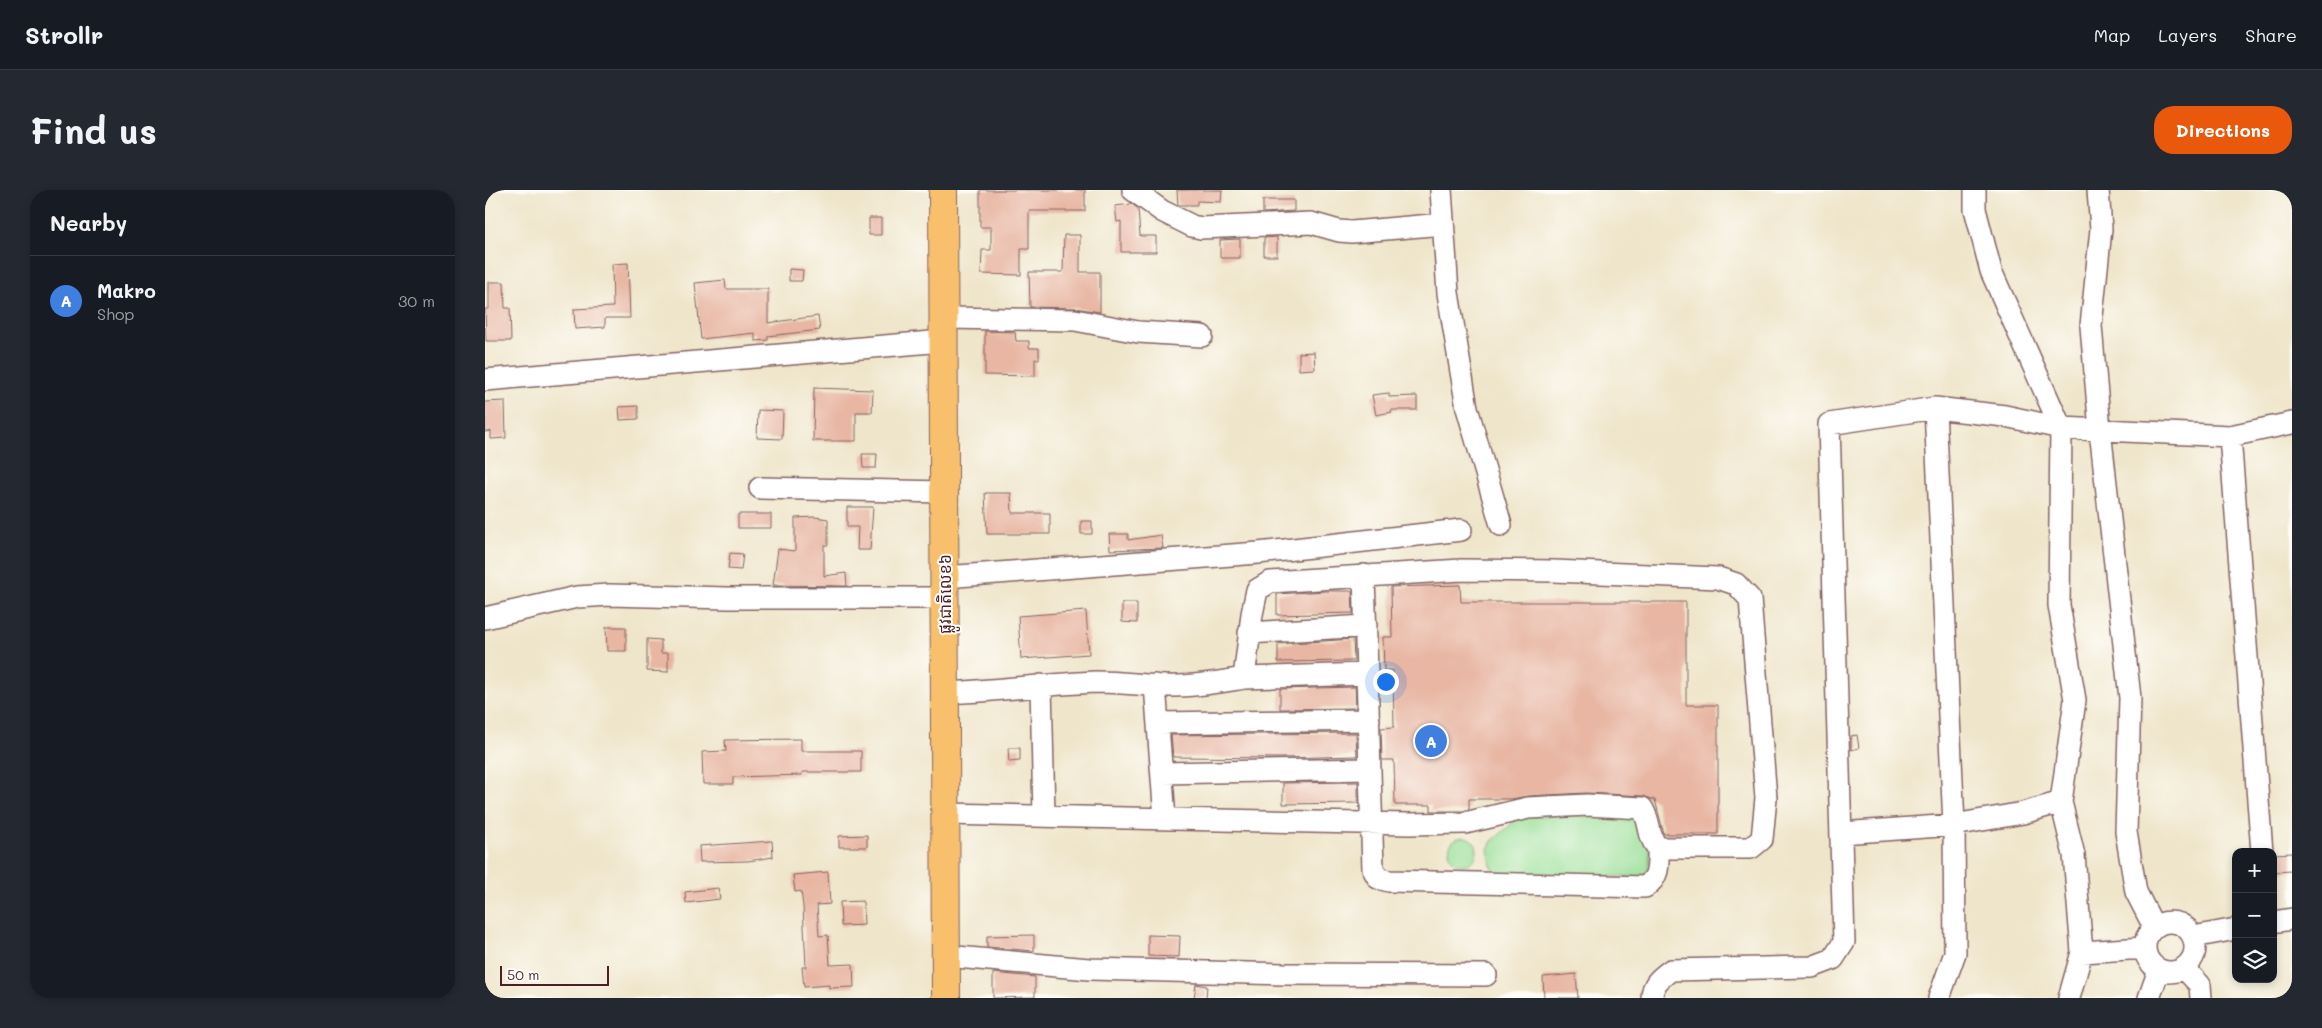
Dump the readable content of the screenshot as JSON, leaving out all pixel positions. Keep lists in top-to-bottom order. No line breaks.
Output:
{"streets":{"highway":["ផ្លូវជាតិលេខ៦"]},"scale_bar":"50 m","page":{"header":"Strollr","nav":["Map","Layers","Share"],"buttons":"Directions","title":"Find us","heading":"Nearby","list":[{"mark":"A","name":"Makro","note":"Shop","value":"30 m"}],"pins":"A","map_buttons":["+","−"],"scale":"50 m"}}
